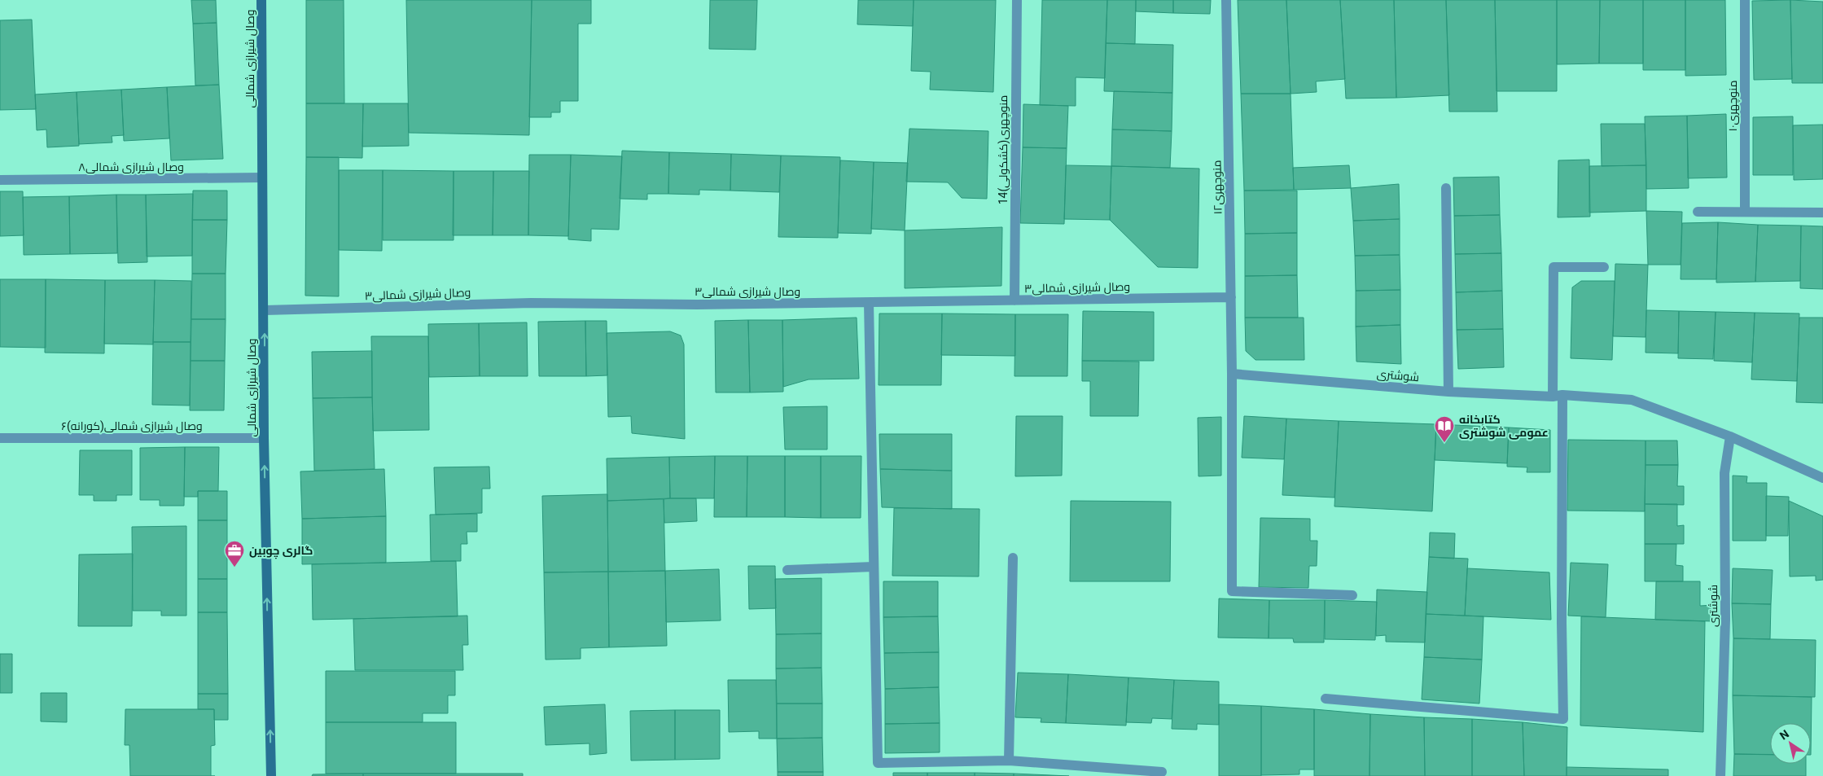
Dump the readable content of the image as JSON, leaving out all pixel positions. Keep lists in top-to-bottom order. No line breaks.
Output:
{"streets":{"main road":["وصال شیرازی شمالی"],"street":["منوچهری۱۰","14منوچهری(کشکولی)","وصال شیرازی شمالی۸","منوچهری۱۲","وصال شیرازی شمالی۳","شوشتری","۶وصال شیرازی شمالی(کورانه)"]},"crossings":[["وصال شیرازی شمالی","وصال شیرازی شمالی۸"],["وصال شیرازی شمالی","وصال شیرازی شمالی۳"],["وصال شیرازی شمالی","۶وصال شیرازی شمالی(کورانه)"],["14منوچهری(کشکولی)","وصال شیرازی شمالی۳"],["منوچهری۱۲","وصال شیرازی شمالی۳"],["منوچهری۱۲","شوشتری"]],"one_way":["وصال شیرازی شمالی"],"places":{"library":["کتابخانه عمومی شوشتری"],"office":["گالری چوبین"]},"north":"top left"}
